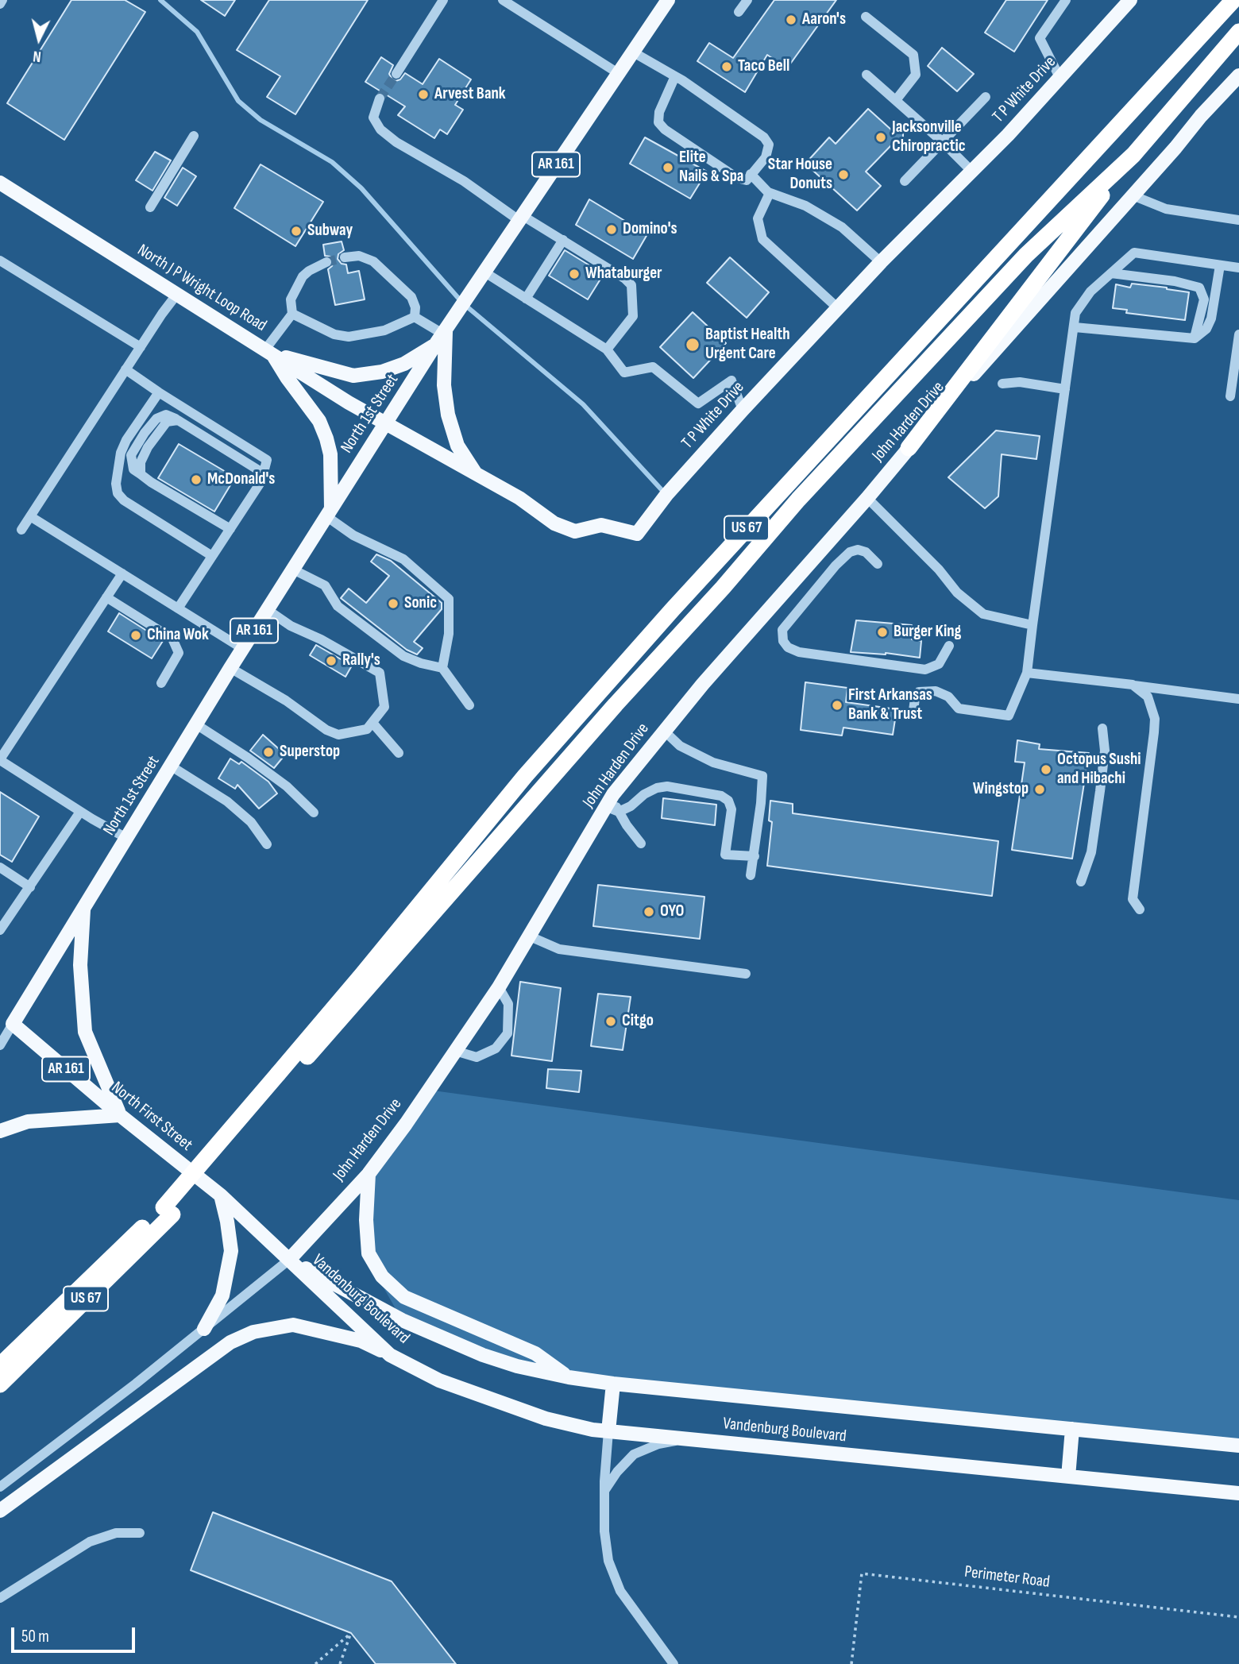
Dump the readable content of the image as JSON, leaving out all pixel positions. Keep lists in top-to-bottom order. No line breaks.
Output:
{"streets":{"highway":["US 67"],"main road":["T P White Drive","AR 161","North J P Wright Loop Road","North 1st Street","John Harden Drive","North First Street","Vandenburg Boulevard"],"path":["Perimeter Road"]},"crossings":[["T P White Drive","North J P Wright Loop Road"],["T P White Drive","North 1st Street"],["AR 161","North 1st Street"],["AR 161","North First Street"],["North J P Wright Loop Road","North 1st Street"],["John Harden Drive","North First Street"],["John Harden Drive","Vandenburg Boulevard"],["North First Street","Vandenburg Boulevard"]],"places":["Aaron's","Taco Bell","Arvest Bank","Jacksonville Chiropractic","Elite Nails & Spa","Star House Donuts","Domino's","Subway","Whataburger","Baptist Health Urgent Care","McDonald's","Sonic","Burger King","China Wok","Rally's","First Arkansas Bank & Trust","Superstop","Octopus Sushi and Hibachi","Wingstop","OYO","Citgo"],"scale_bar":"50 m","north":"bottom"}
